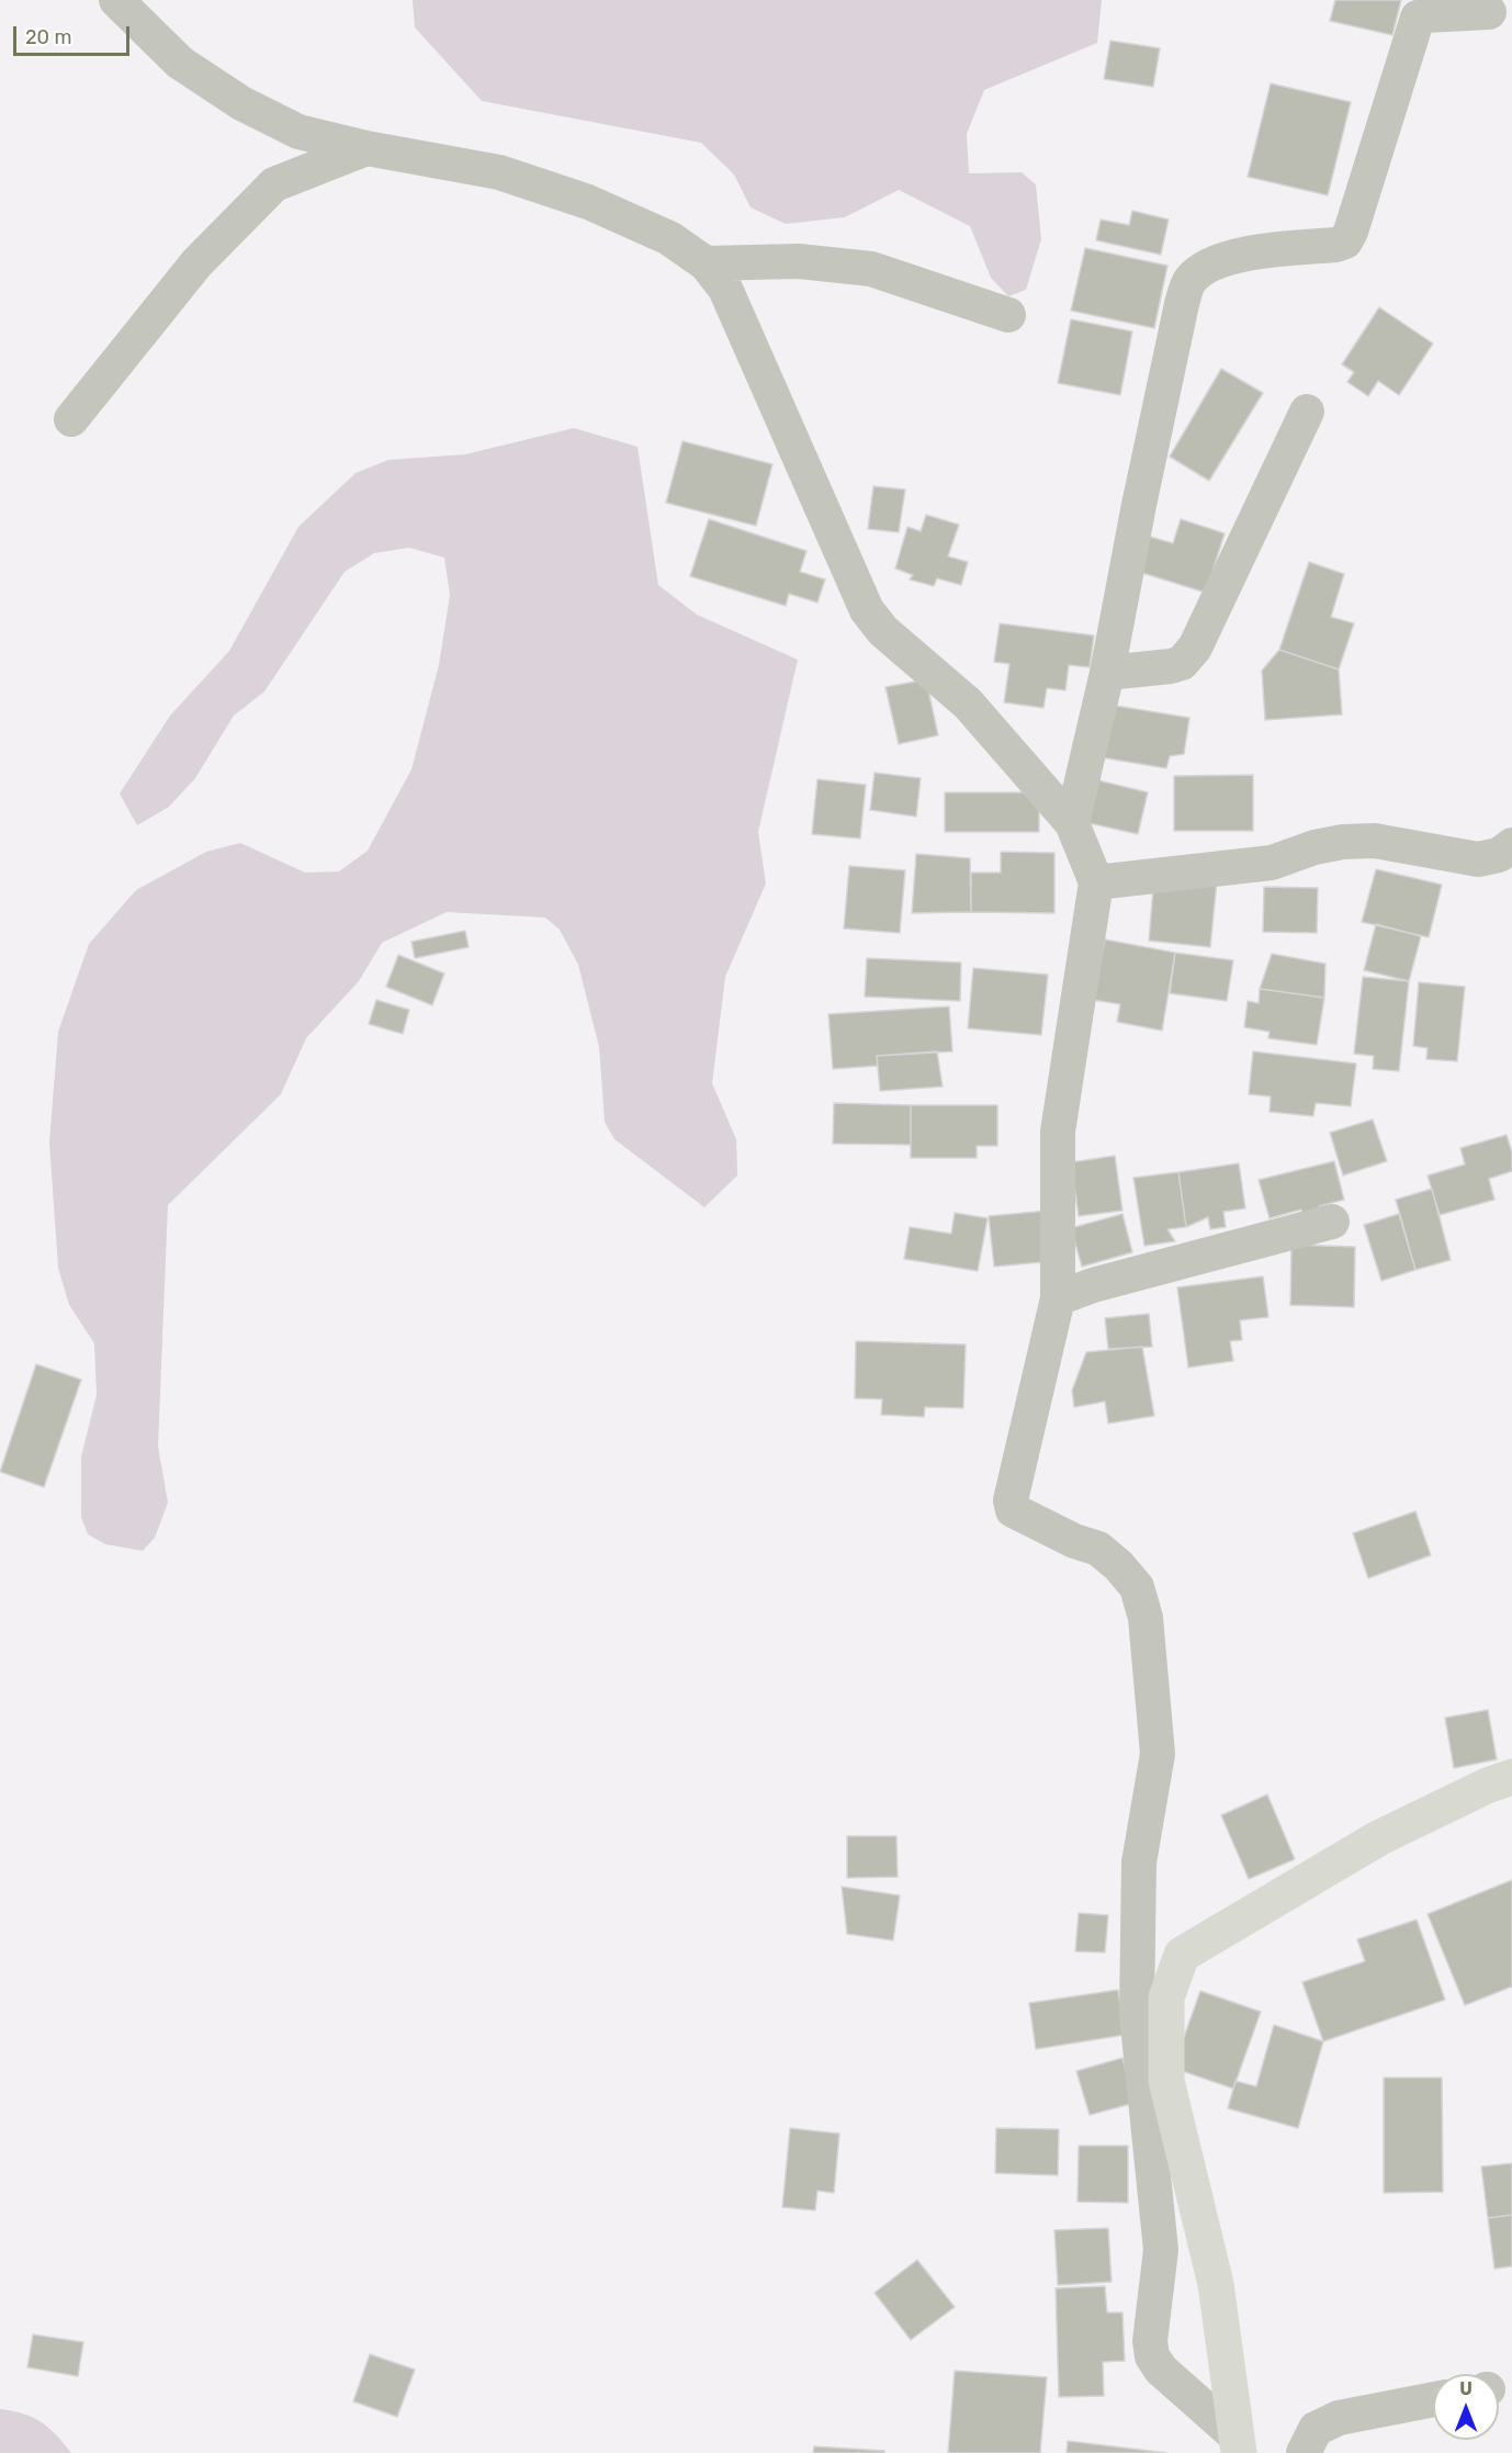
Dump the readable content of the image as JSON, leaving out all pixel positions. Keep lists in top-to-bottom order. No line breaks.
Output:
{"scale_bar":"20 m","north":"top"}
